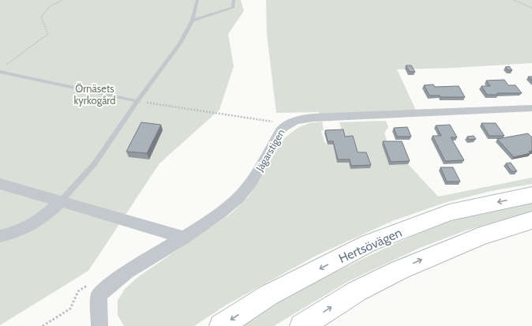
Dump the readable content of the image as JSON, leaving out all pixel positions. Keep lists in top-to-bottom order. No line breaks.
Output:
{"streets":{"main road":["Hertsövägen"],"street":["Jägarstigen"]},"parks":["Örnäsets kyrkogård"]}
